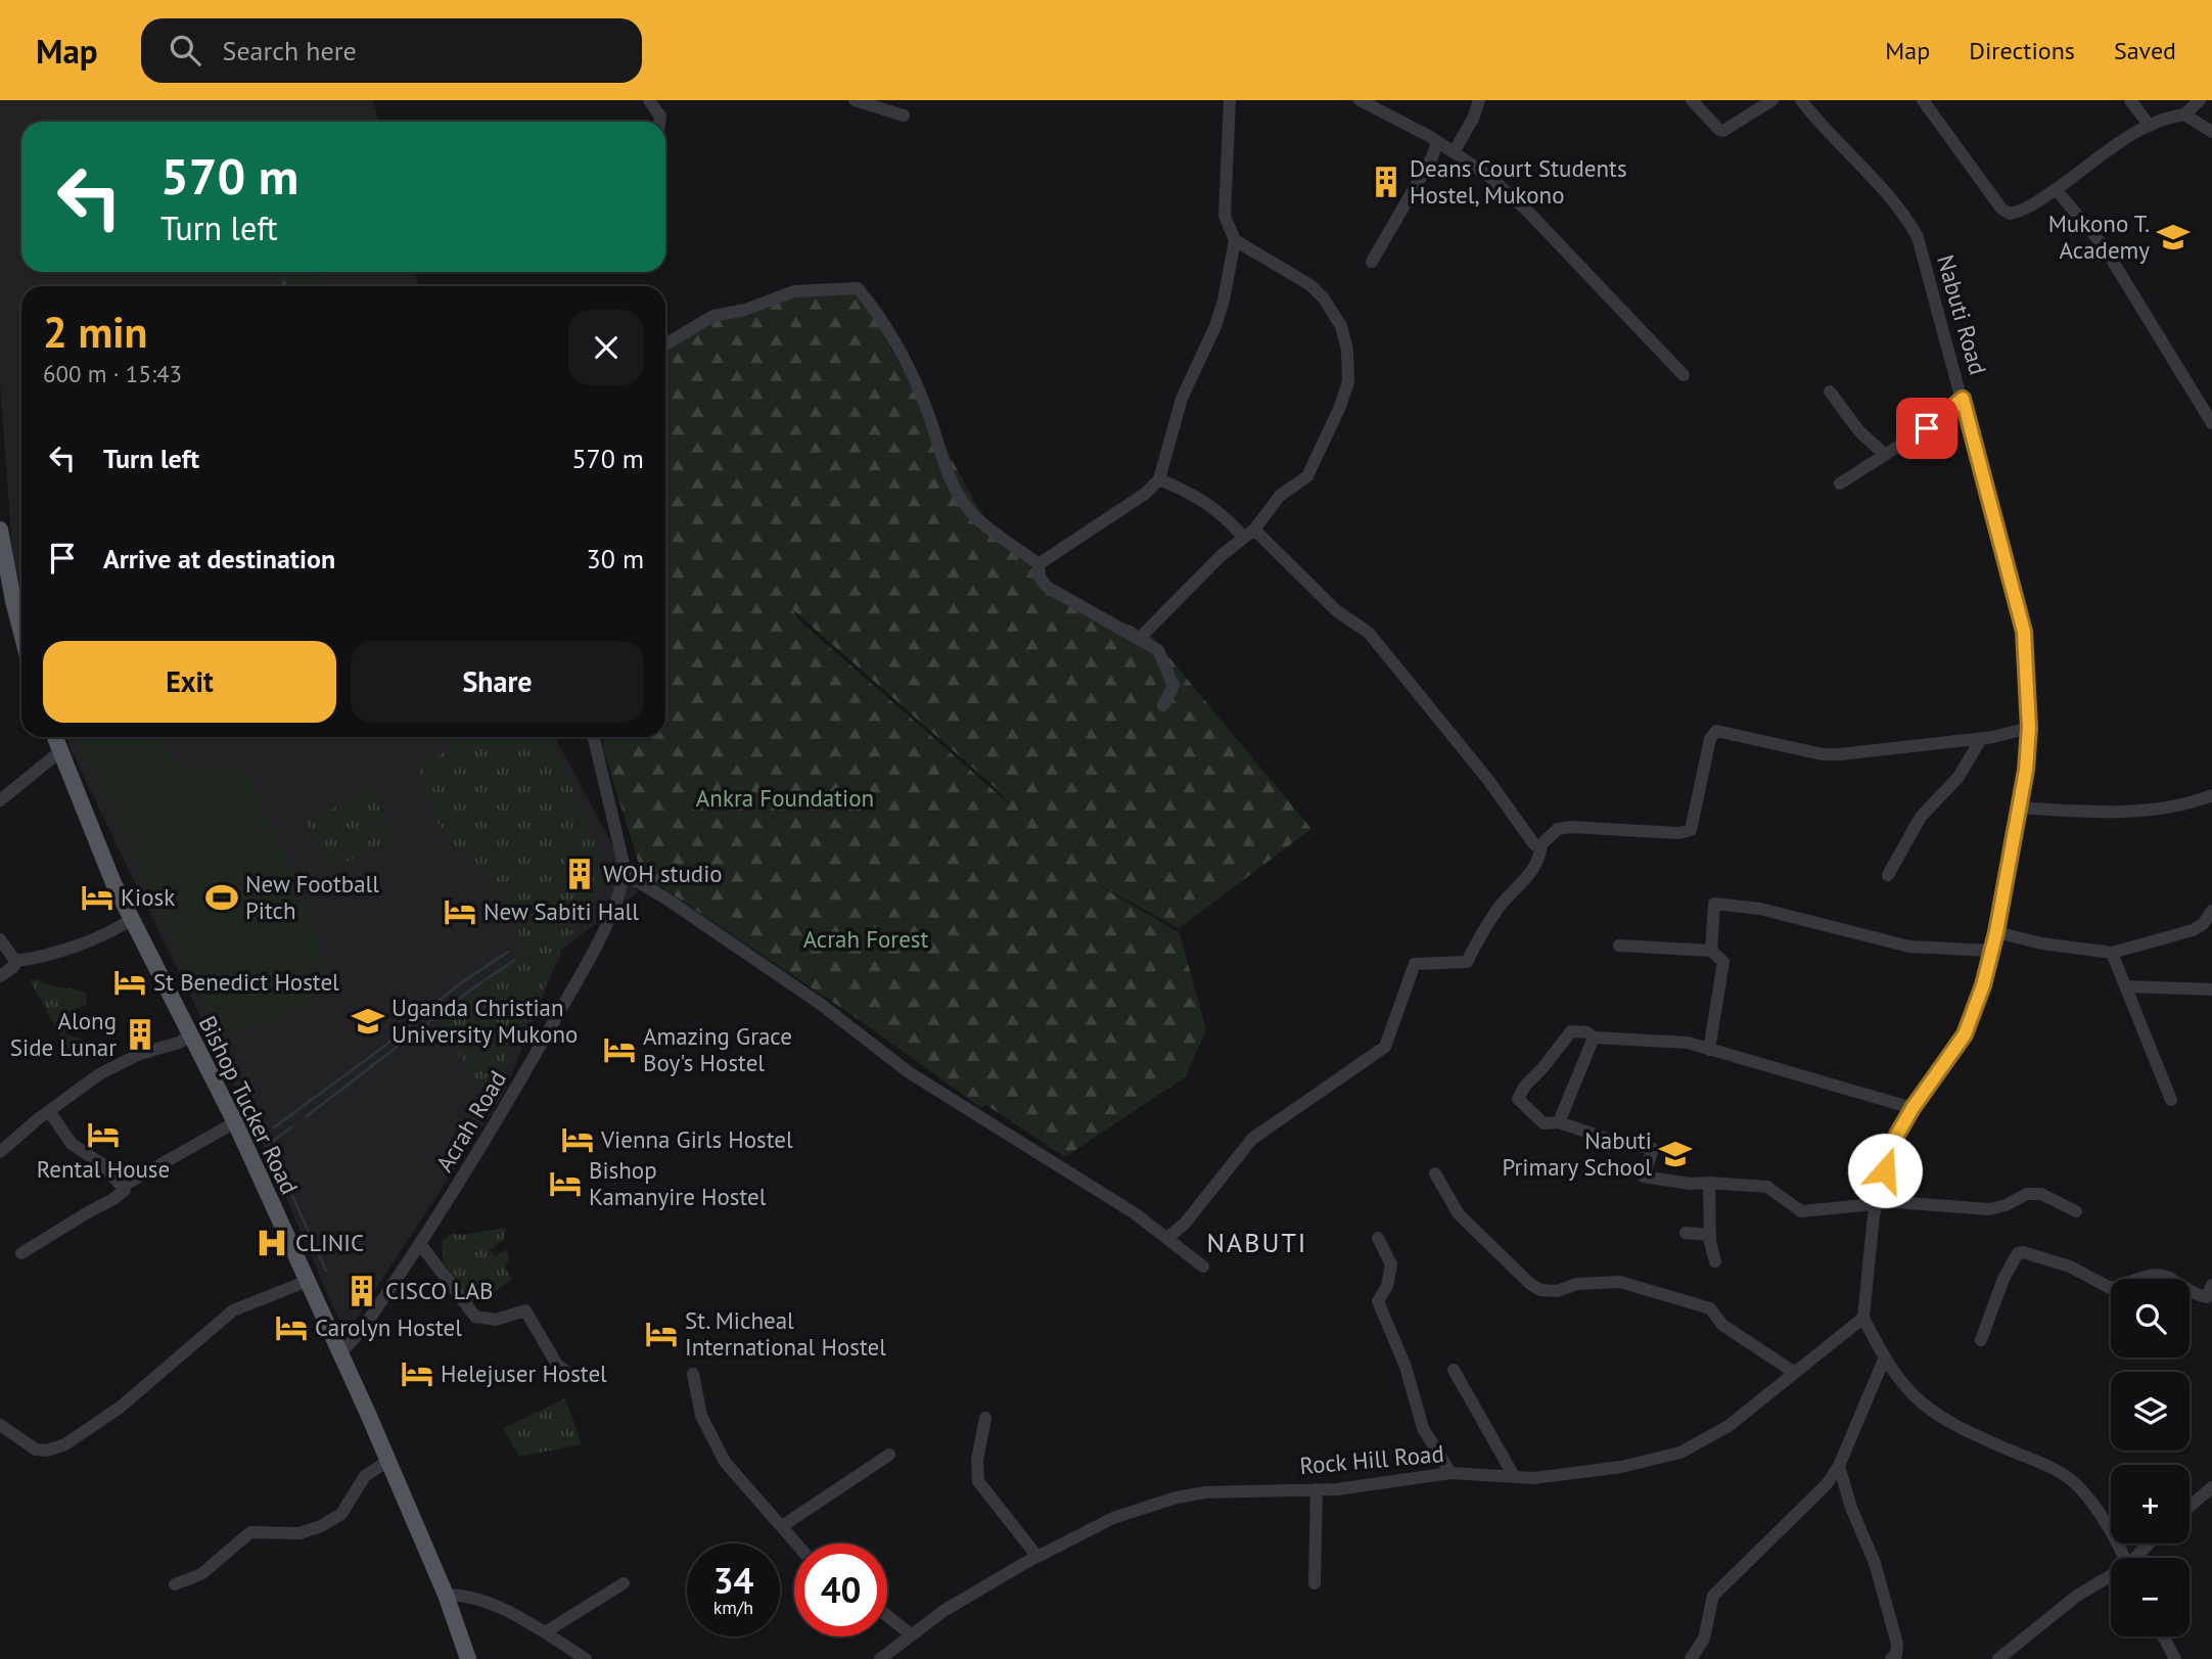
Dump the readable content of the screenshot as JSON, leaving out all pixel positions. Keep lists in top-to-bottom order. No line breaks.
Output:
{"streets":{"main road":["Bishop Tucker Road"],"street":["Nabuti Road","Acrah Road","Rock Hill Road"]},"crossings":[["Nabuti Road","Rock Hill Road"],["Bishop Tucker Road","Acrah Road"]],"districts":["NABUTI"],"parks":["Ankra Foundation","Acrah Forest"],"places":{"building":["Deans Court Students Hostel, Mukono","WOH studio","Along Side Lunar","CISCO LAB"],"school or university":["Mukono T. Academy","Uganda Christian University Mukono","Nabuti Primary School"],"hotel":["Kiosk","New Sabiti Hall","St Benedict Hostel","Amazing Grace Boy's Hostel","Rental House","Vienna Girls Hostel","Bishop Kamanyire Hostel","Carolyn Hostel","St. Micheal International Hostel","Helejuser Hostel"],"sports":["New Football Pitch"],"hospital":["CLINIC"]},"page":{"header":"Map","search":"Search here","nav":["Map","Directions","Saved"],"turn":["570 m","Turn left"],"heading":["2 min","600 m · 15:43"],"list":[{"name":"Turn left","value":"570 m"},{"name":"Arrive at destination","value":"30 m"}],"buttons":["Exit","Share"],"map_buttons":["+","−"],"speed":"34 km/h","limit":"40"}}
